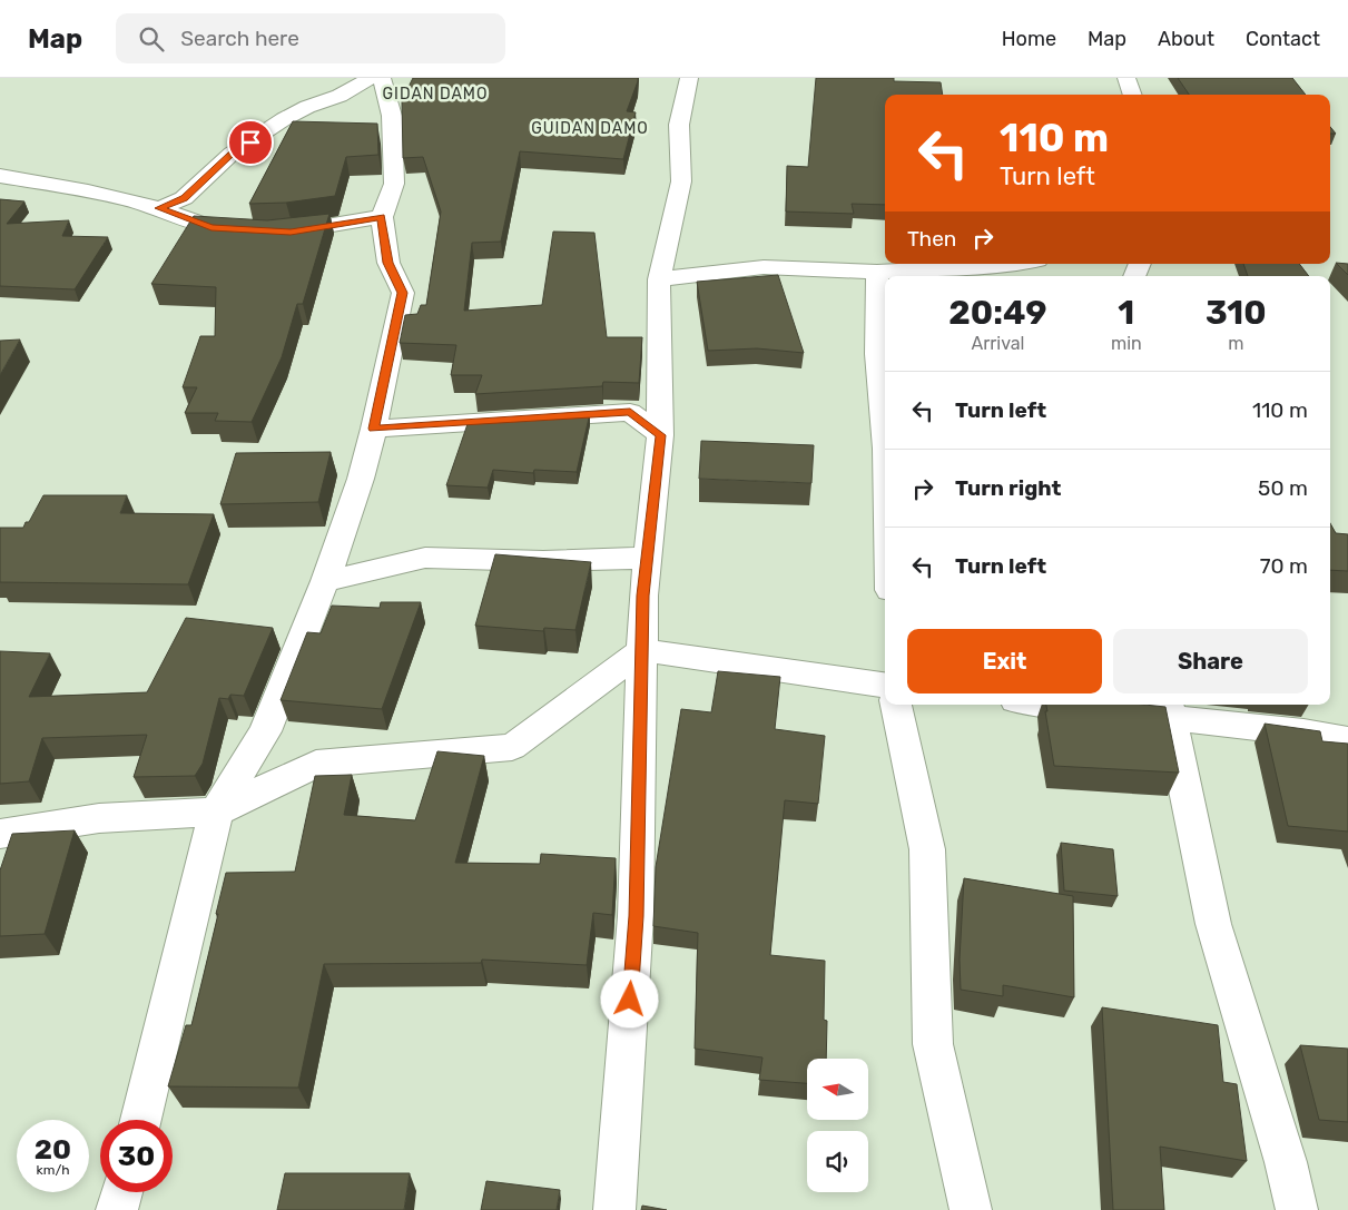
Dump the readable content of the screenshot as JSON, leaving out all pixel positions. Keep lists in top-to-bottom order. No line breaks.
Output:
{"districts":["GIDAN DAMO","GUIDAN DAMO"],"north":"left","page":{"header":"Map","search":"Search here","nav":["Home","Map","About","Contact"],"turn":["110 m","Turn left"],"then":"Then","eta":["20:49","Arrival","1","min","310","m"],"list":[{"name":"Turn left","value":"110 m"},{"name":"Turn right","value":"50 m"},{"name":"Turn left","value":"70 m"}],"buttons":["Exit","Share"],"speed":"20 km/h","limit":"30"}}
